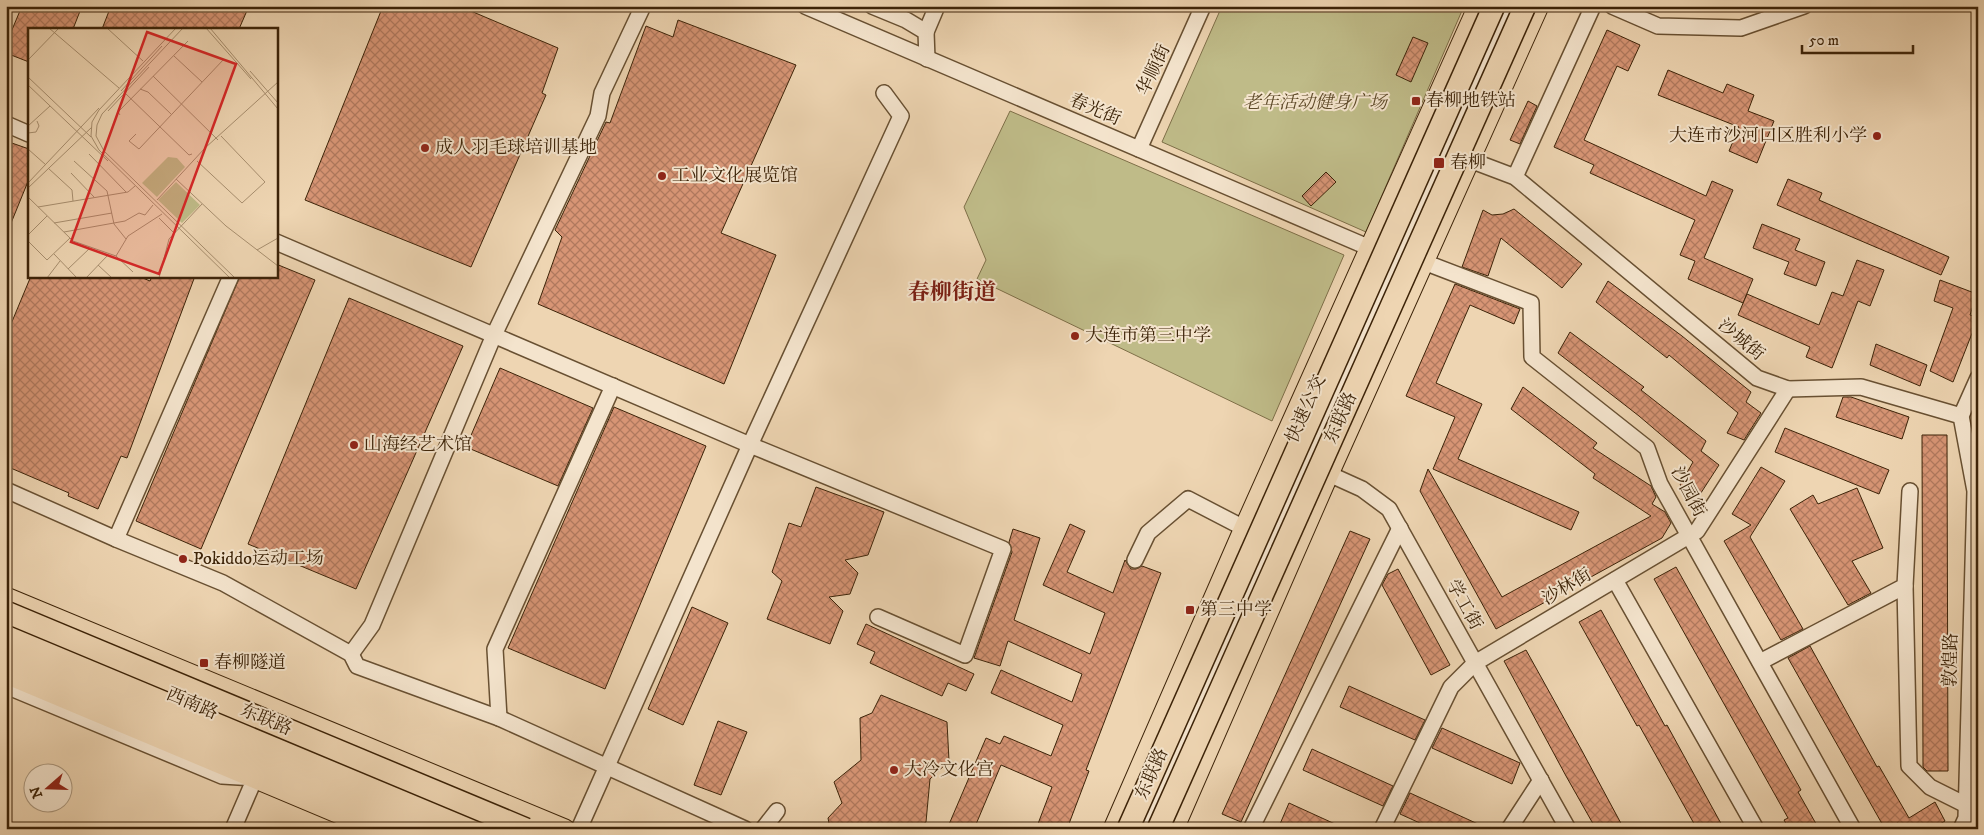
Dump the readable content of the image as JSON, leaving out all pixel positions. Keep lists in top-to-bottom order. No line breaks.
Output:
{"streets":{"highway":["东联路"],"main road":["西南路"],"street":["华顺街","春光街","沙城街","快速公交","沙园街","沙林街","学工街","敦煌路"]},"crossings":[["华顺街","春光街"],["沙城街","沙林街"],["快速公交","学工街"],["沙园街","沙林街"],["沙林街","学工街"]],"districts":["春柳街道"],"parks":["老年活动健身广场"],"places":{"transit":["春柳地铁站","春柳","第三中学","春柳隧道"],"other":["大连市沙河口区胜利小学","成人羽毛球培训基地","工业文化展览馆","大连市第三中学","山海经艺术馆","Pokiddo运动工场","大冷文化宫"]},"scale_bar":"50 m","north":"left"}
